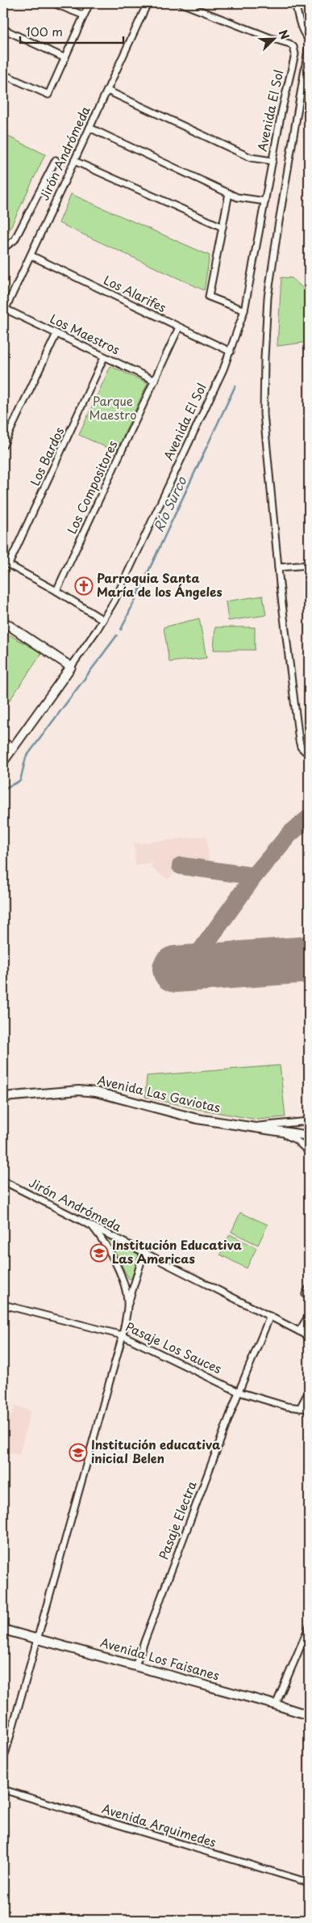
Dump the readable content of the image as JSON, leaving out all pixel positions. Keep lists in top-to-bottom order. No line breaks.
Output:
{"streets":{"street":["Avenida El Sol","Jirón Andrómeda","Los Alarifes","Los Maestros","Los Bardos","Los Compositores","Avenida Las Gaviotas","Pasaje Los Sauces","Pasaje Electra","Avenida Los Faisanes","Avenida Arquimedes"]},"crossings":[["Avenida El Sol","Los Alarifes"],["Jirón Andrómeda","Los Alarifes"],["Jirón Andrómeda","Los Maestros"],["Jirón Andrómeda","Pasaje Electra"],["Los Alarifes","Los Compositores"],["Los Maestros","Los Bardos"],["Los Maestros","Los Compositores"],["Pasaje Los Sauces","Pasaje Electra"],["Pasaje Electra","Avenida Los Faisanes"]],"water":["Río Surco"],"parks":["Parque Maestro"],"places":{"church":["Parroquia Santa María de los Ángeles"],"school or university":["Institución Educativa Las Americas","Institución educativa inicial Belen"]},"scale_bar":"100 m","north":"top right"}
